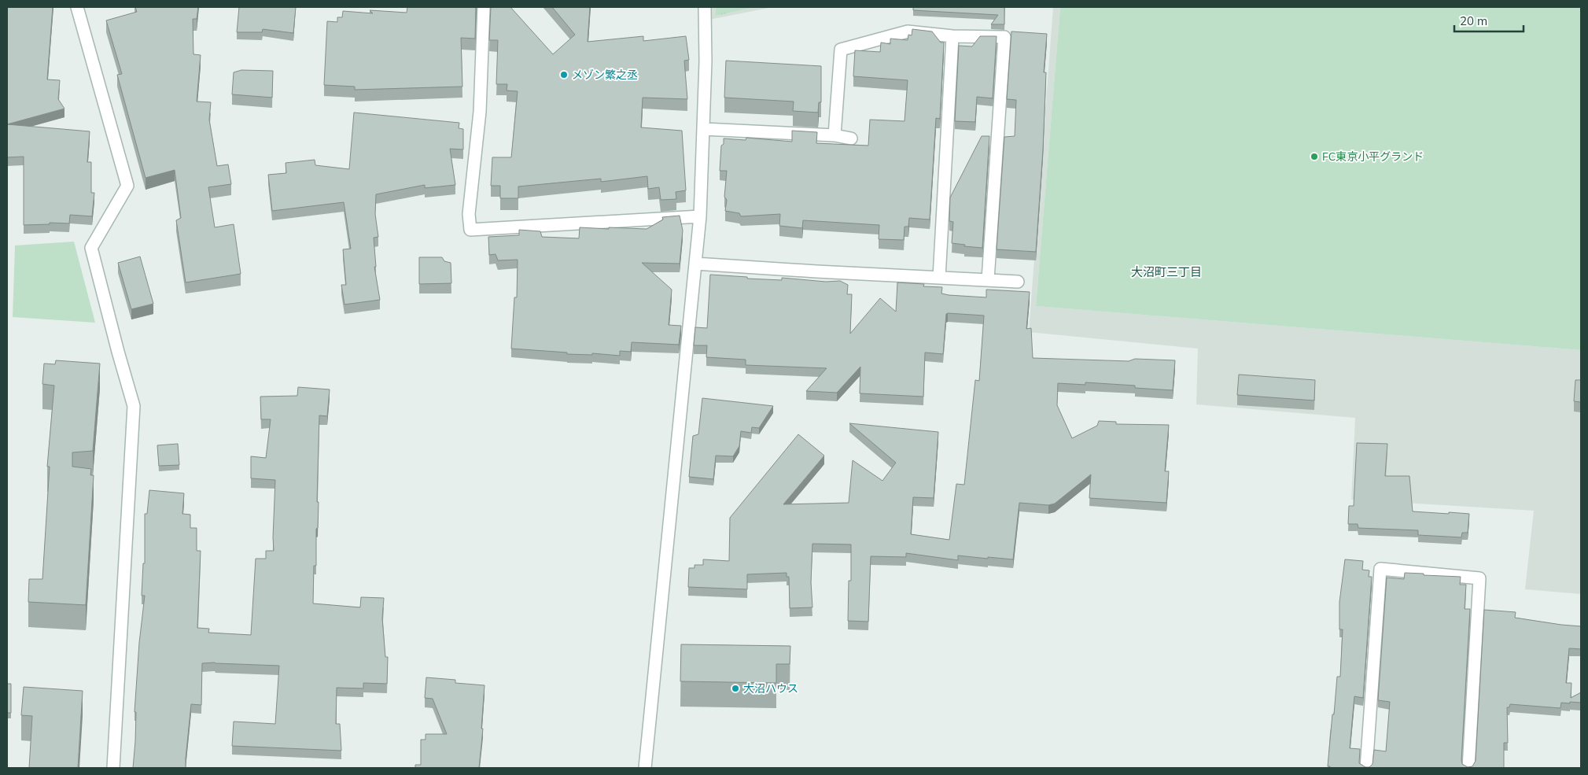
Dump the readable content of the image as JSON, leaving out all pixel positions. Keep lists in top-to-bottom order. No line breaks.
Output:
{"districts":["大沼町三丁目"],"places":["メゾン繁之丞","FC東京小平グランド","大沼ハウス"],"scale_bar":"20 m"}
